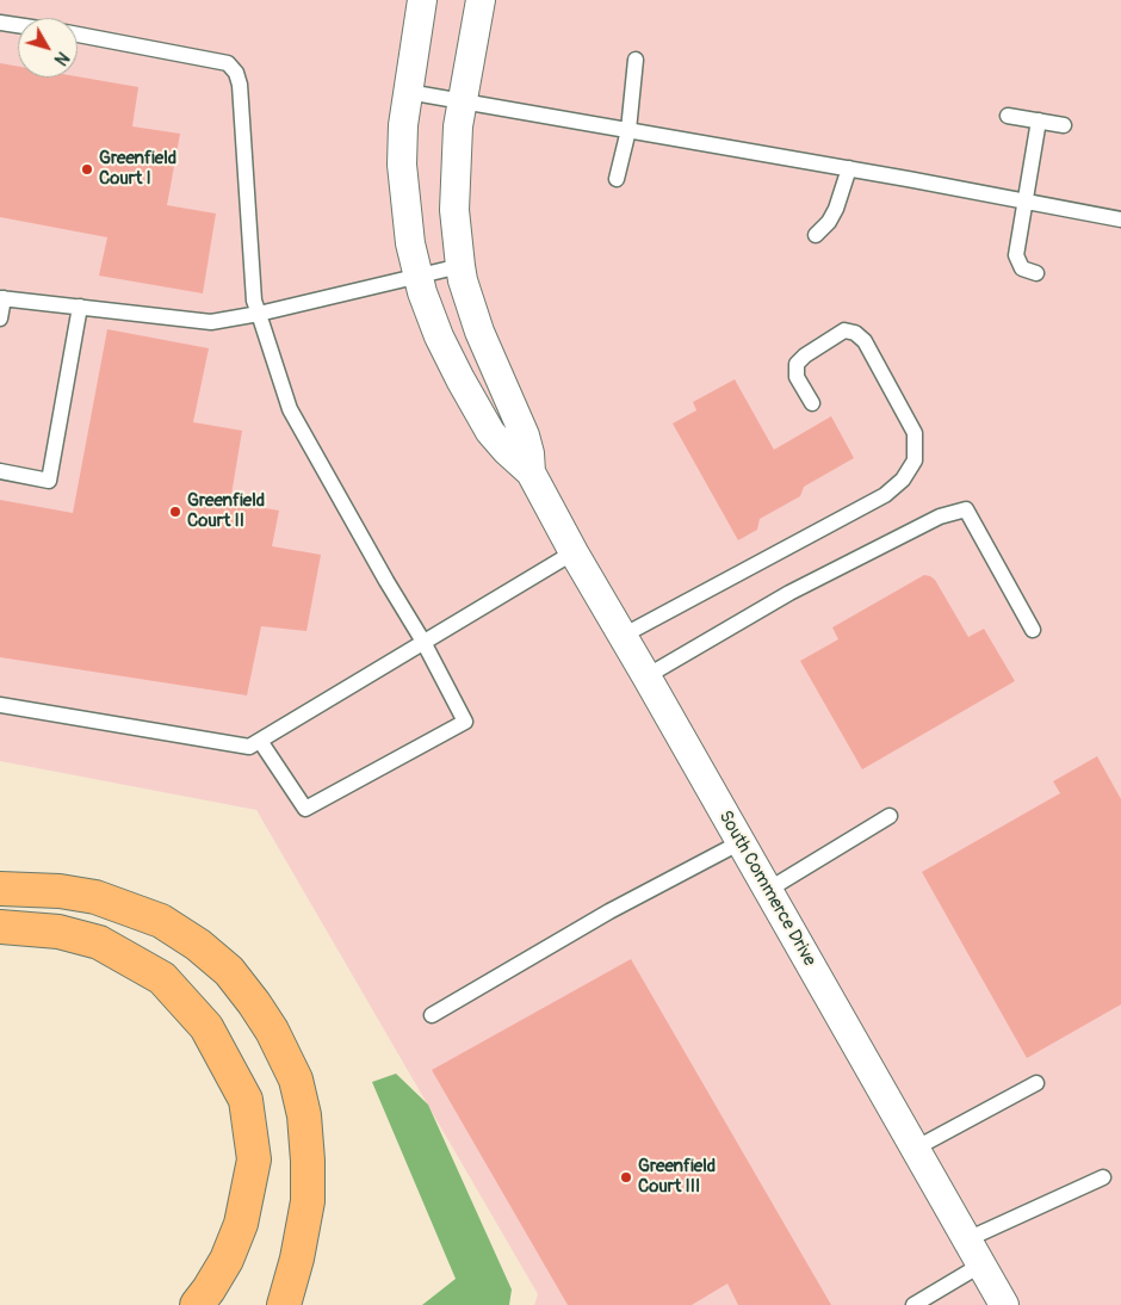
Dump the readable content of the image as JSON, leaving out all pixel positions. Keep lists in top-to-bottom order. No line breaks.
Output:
{"streets":{"street":["South Commerce Drive"]},"places":["Greenfield Court I","Greenfield Court II","Greenfield Court III"],"north":"bottom right"}
